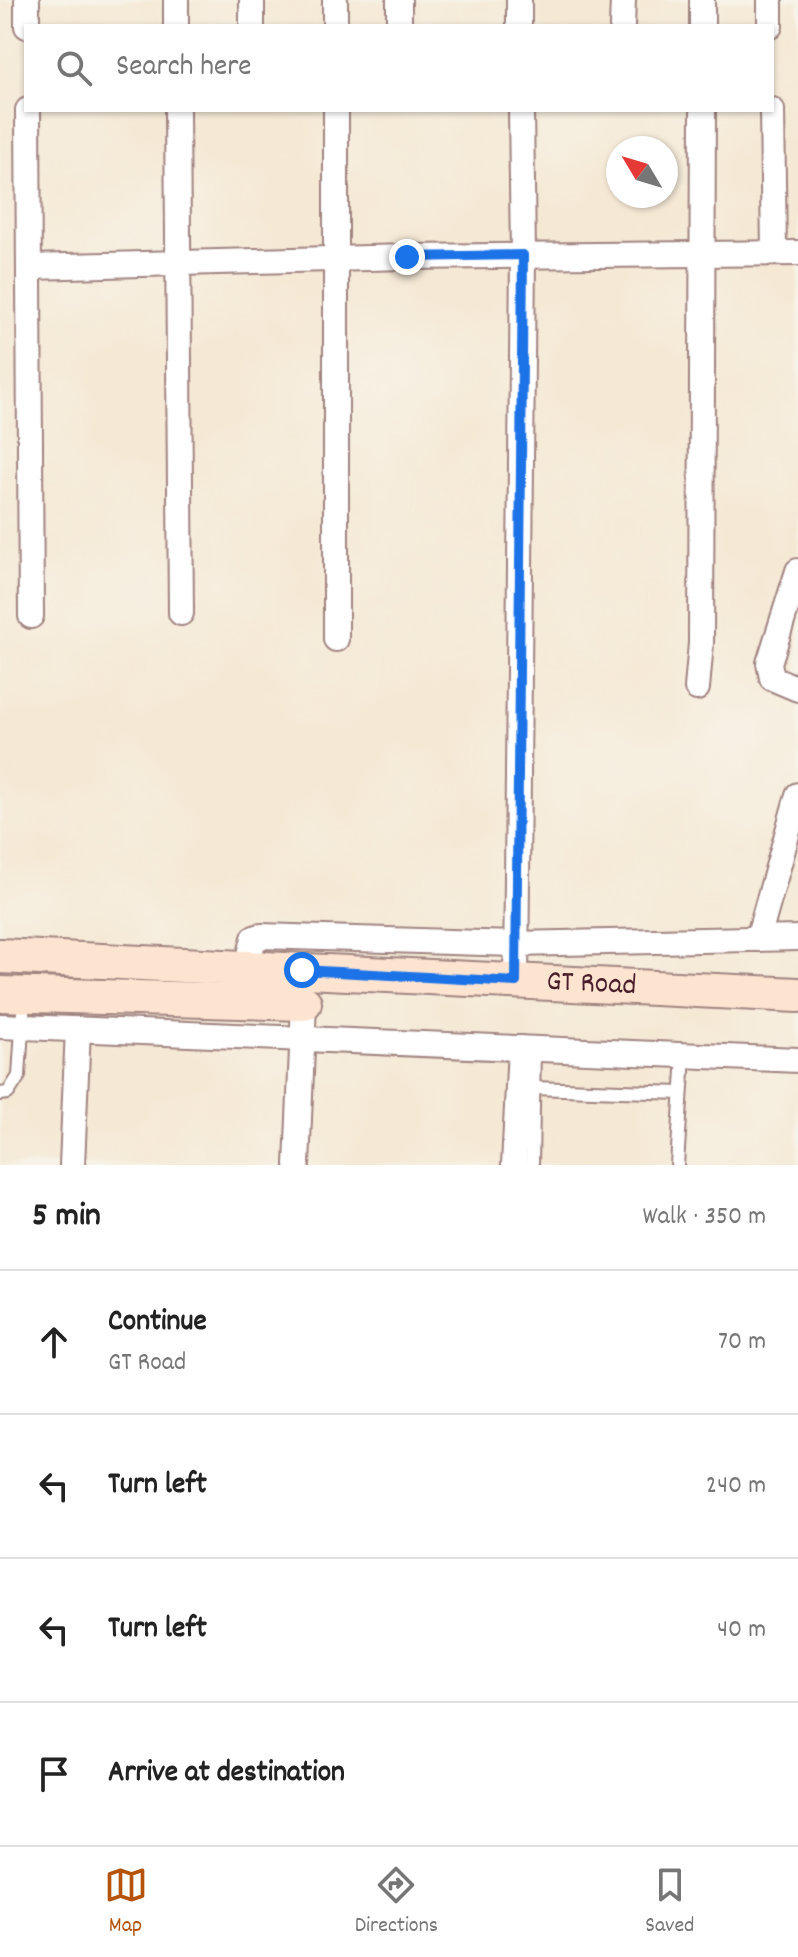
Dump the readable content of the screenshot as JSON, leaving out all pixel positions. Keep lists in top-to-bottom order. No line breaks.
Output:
{"streets":{"main road":["GT Road"]},"north":"top left","page":{"search":"Search here","heading":["5 min","Walk · 350 m"],"list":[["Continue","GT Road","70 m"],["Turn left","240 m"],["Turn left","40 m"],"Arrive at destination"],"nav":["Map","Directions","Saved"]}}
